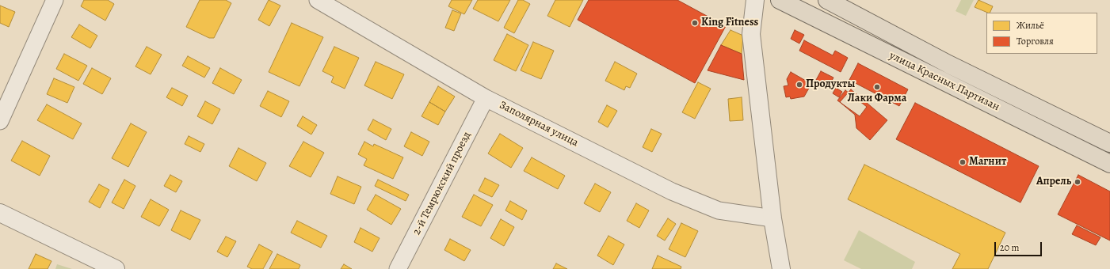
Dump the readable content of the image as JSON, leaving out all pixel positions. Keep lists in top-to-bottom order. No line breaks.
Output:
{"streets":{"main road":["улица Красных Партизан"],"street":["Заполярная улица","2-й Темрюкский проезд"]},"crossings":[["Заполярная улица","2-й Темрюкский проезд"]],"places":["King Fitness","Продукты","Лаки Фарма","Магнит","Апрель"],"legend":["Жильё","Торговля"],"scale_bar":"20 m"}
